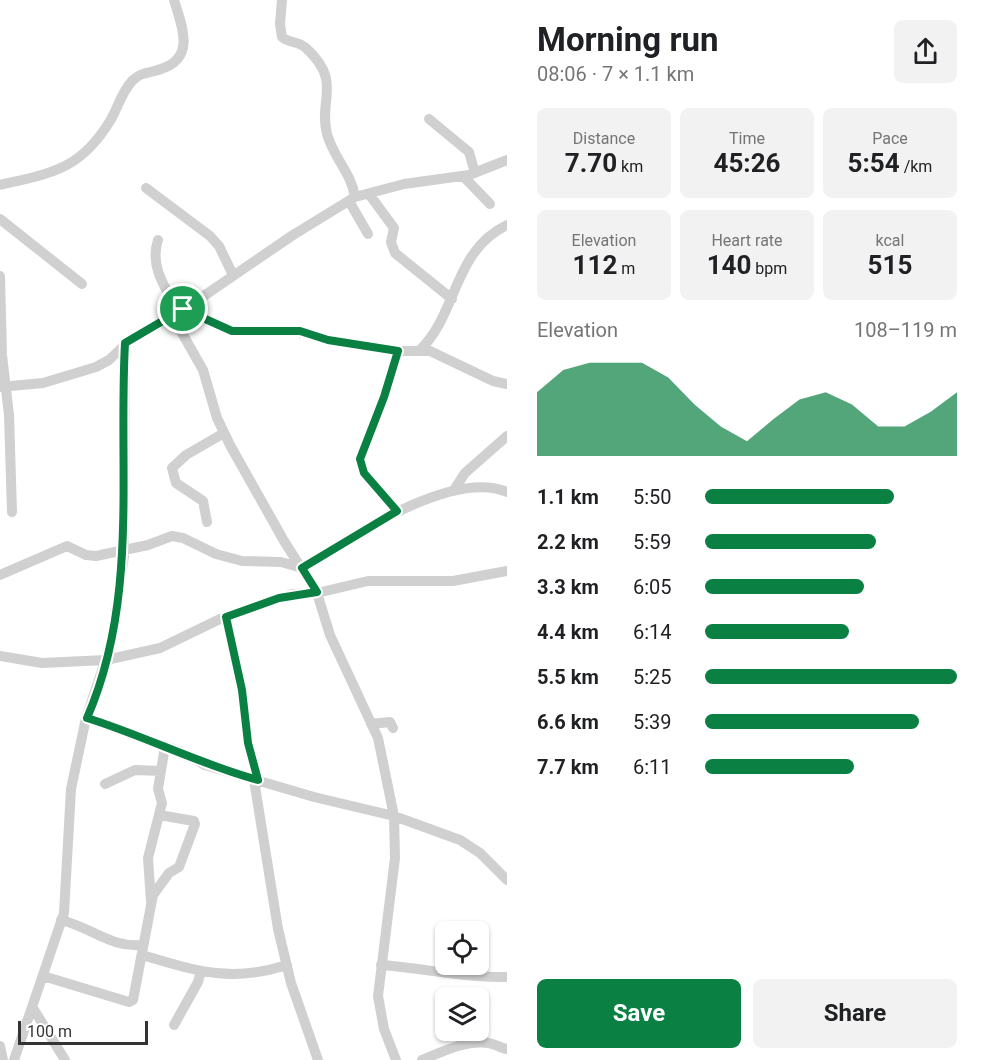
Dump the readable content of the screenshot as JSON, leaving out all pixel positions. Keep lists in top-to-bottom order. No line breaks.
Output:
{"scale_bar":"100 m","page":{"heading":["Morning run","08:06 · 7 × 1.1 km"],"stats":[["Distance","7.70 km"],["Time","45:26"],["Pace","5:54 /km"],["Elevation","112 m"],["Heart rate","140 bpm"],["kcal","515"]],"chart":["Elevation","108–119 m"],"list":[{"name":"1.1 km","note":"5:50"},{"name":"2.2 km","note":"5:59"},{"name":"3.3 km","note":"6:05"},{"name":"4.4 km","note":"6:14"},{"name":"5.5 km","note":"5:25"},{"name":"6.6 km","note":"5:39"},{"name":"7.7 km","note":"6:11"}],"buttons":["Save","Share"],"scale":"100 m"}}
